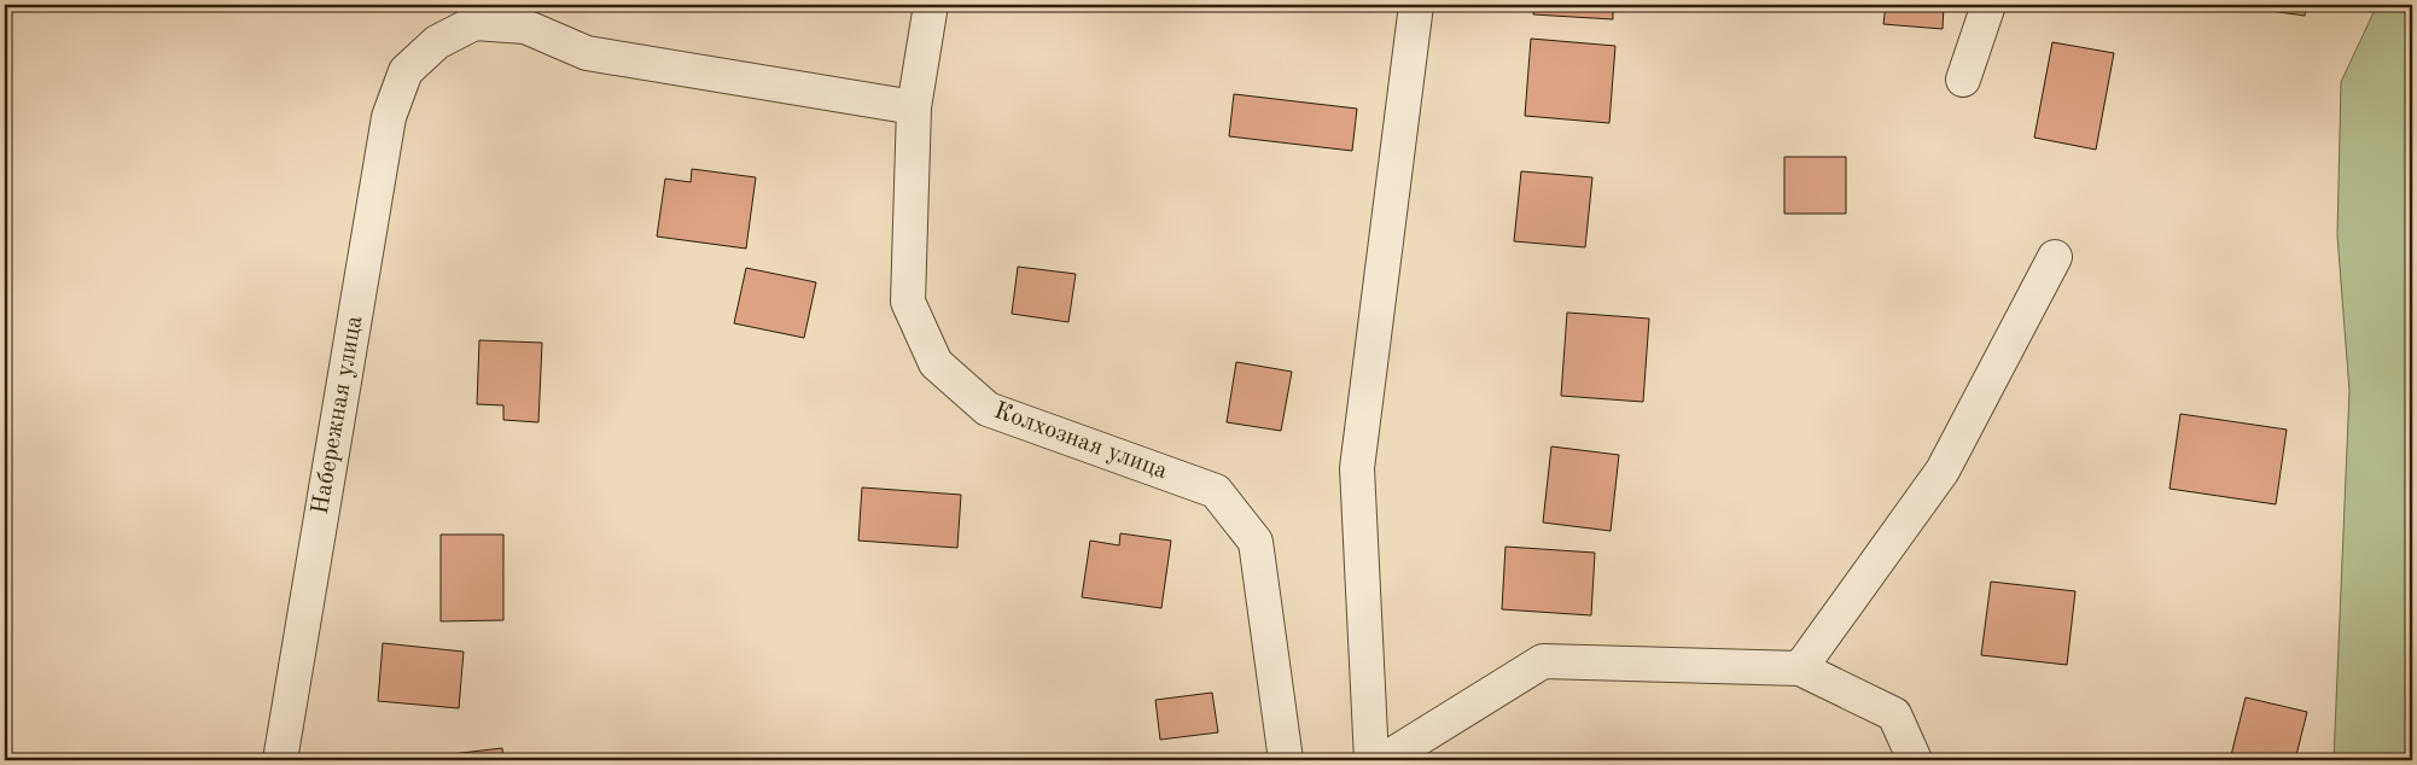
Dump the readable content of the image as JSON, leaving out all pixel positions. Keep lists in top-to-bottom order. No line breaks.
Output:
{"streets":{"street":["Набережная улица","Колхозная улица"]},"crossings":[["Набережная улица","Колхозная улица"]]}
